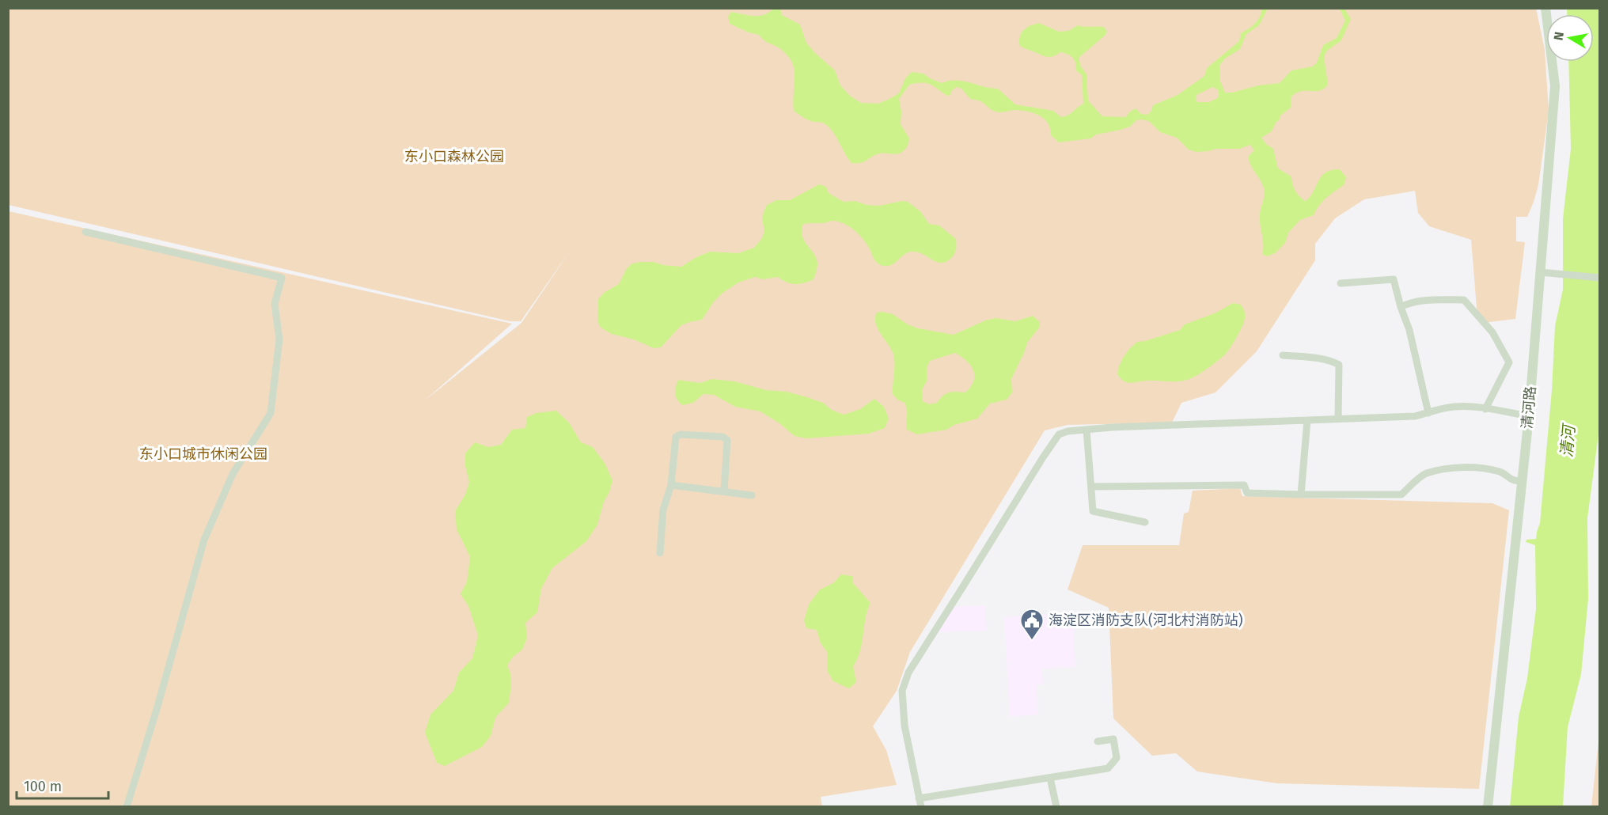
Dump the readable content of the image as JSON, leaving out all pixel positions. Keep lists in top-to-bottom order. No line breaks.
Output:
{"streets":{"street":["清河路"]},"water":["清河"],"parks":["东小口森林公园","东小口城市休闲公园"],"places":{"public building":["海淀区消防支队(河北村消防站)"]},"scale_bar":"100 m","north":"left"}
